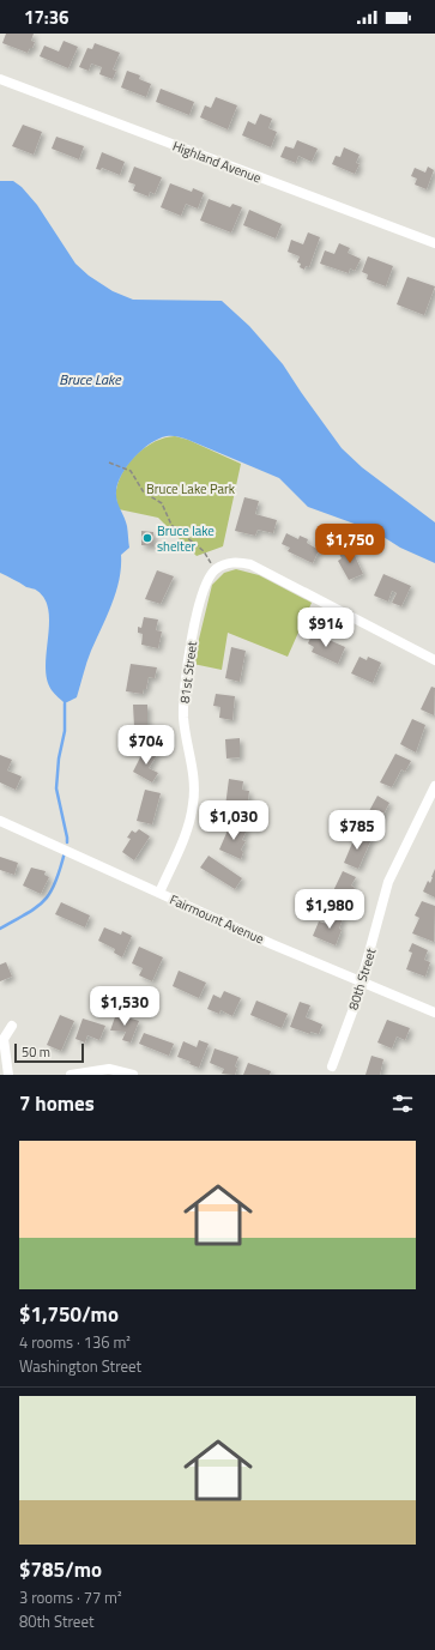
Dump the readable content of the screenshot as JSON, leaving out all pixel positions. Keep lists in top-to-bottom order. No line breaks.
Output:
{"streets":{"street":["Highland Avenue","81st Street","Fairmount Avenue","80th Street"]},"crossings":[["81st Street","Fairmount Avenue"],["Fairmount Avenue","80th Street"]],"water":["Bruce Lake"],"parks":["Bruce Lake Park"],"places":["Bruce lake shelter"],"scale_bar":"50 m","page":{"status":"17:36","price":["$1,750","$914","$704","$1,030","$785","$1,980","$1,530"],"scale":"50 m","heading":"7 homes","list":[{"name":"$1,750/mo","note":"4 rooms · 136 m² · Washington Street"},{"name":"$785/mo","note":"3 rooms · 77 m² · 80th Street"}]}}
